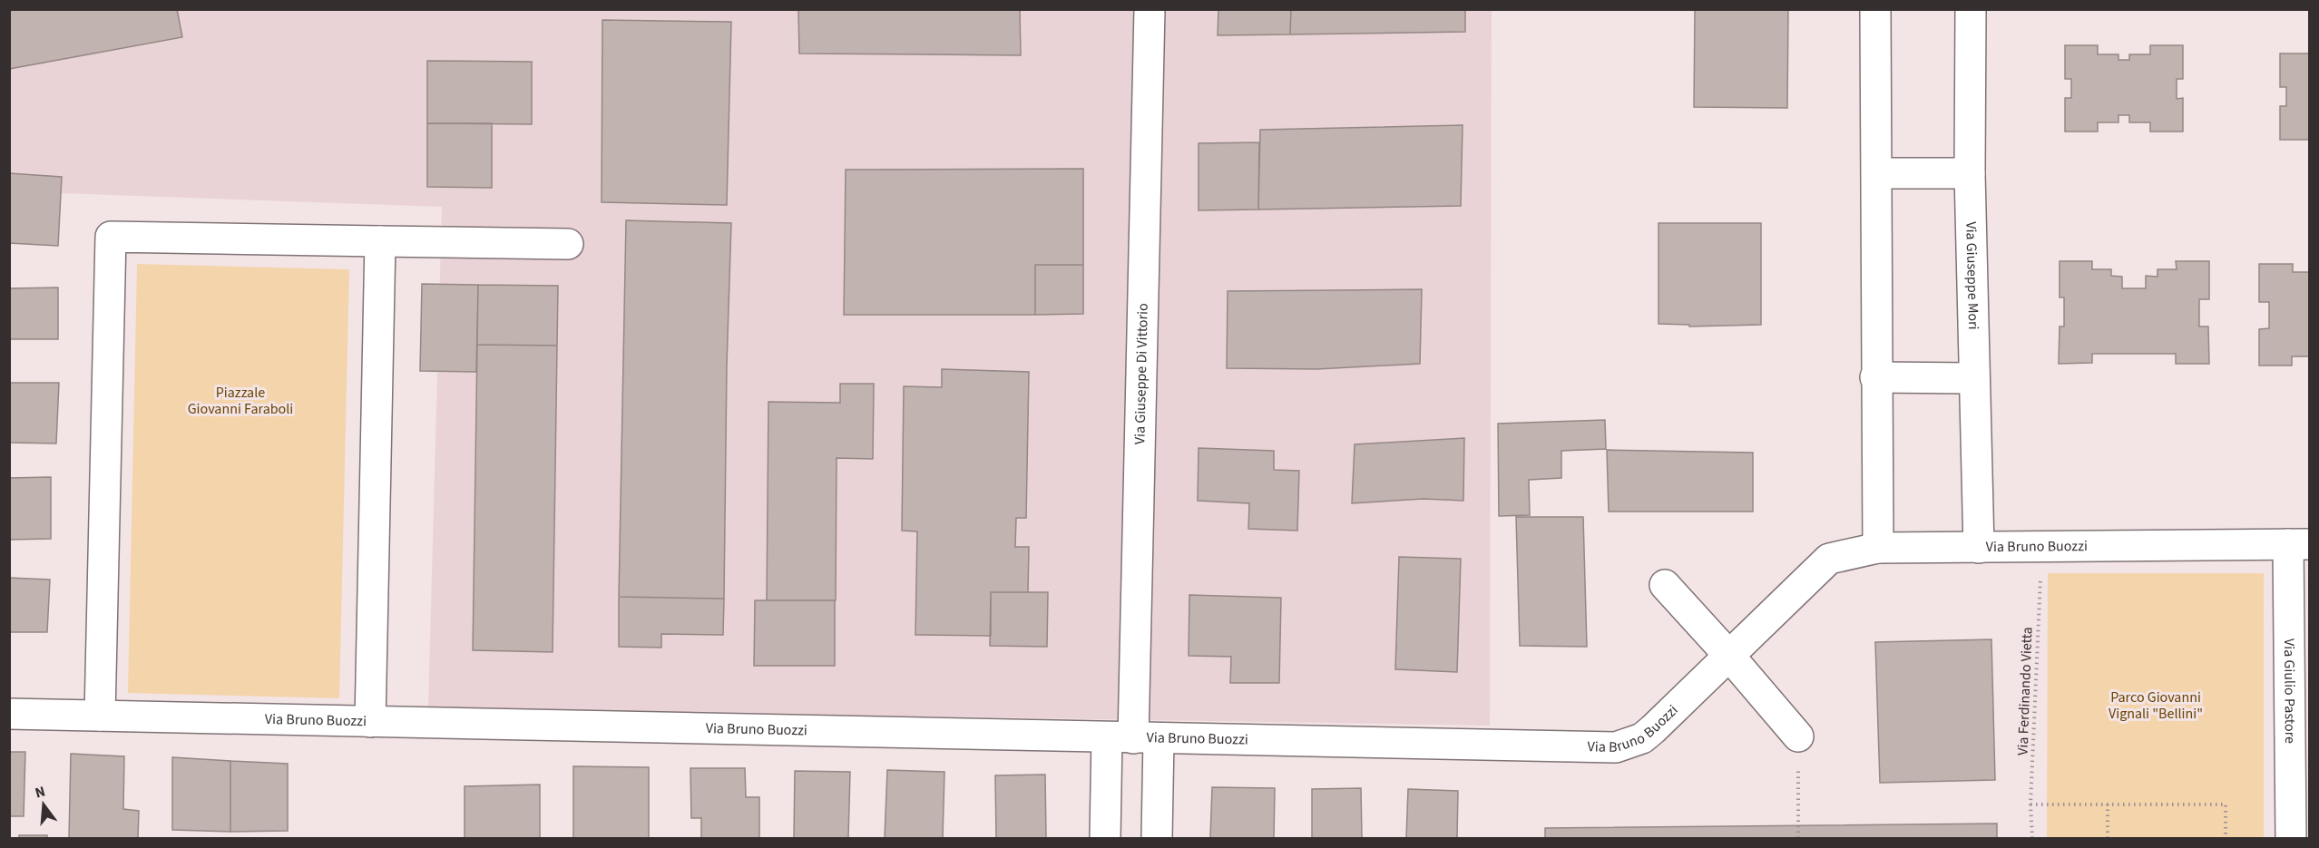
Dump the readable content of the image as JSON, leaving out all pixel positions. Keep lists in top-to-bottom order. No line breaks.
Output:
{"streets":{"street":["Via Giuseppe Mori","Via Giuseppe Di Vittorio","Via Bruno Buozzi","Via Giulio Pastore"],"path":["Via Ferdinando Vietta"]},"crossings":[["Via Giuseppe Mori","Via Bruno Buozzi"],["Via Giuseppe Di Vittorio","Via Bruno Buozzi"],["Via Bruno Buozzi","Via Ferdinando Vietta"],["Via Bruno Buozzi","Via Giulio Pastore"]],"parks":["Piazzale Giovanni Faraboli","Parco Giovanni Vignali \"Bellini\""],"north":"top"}
